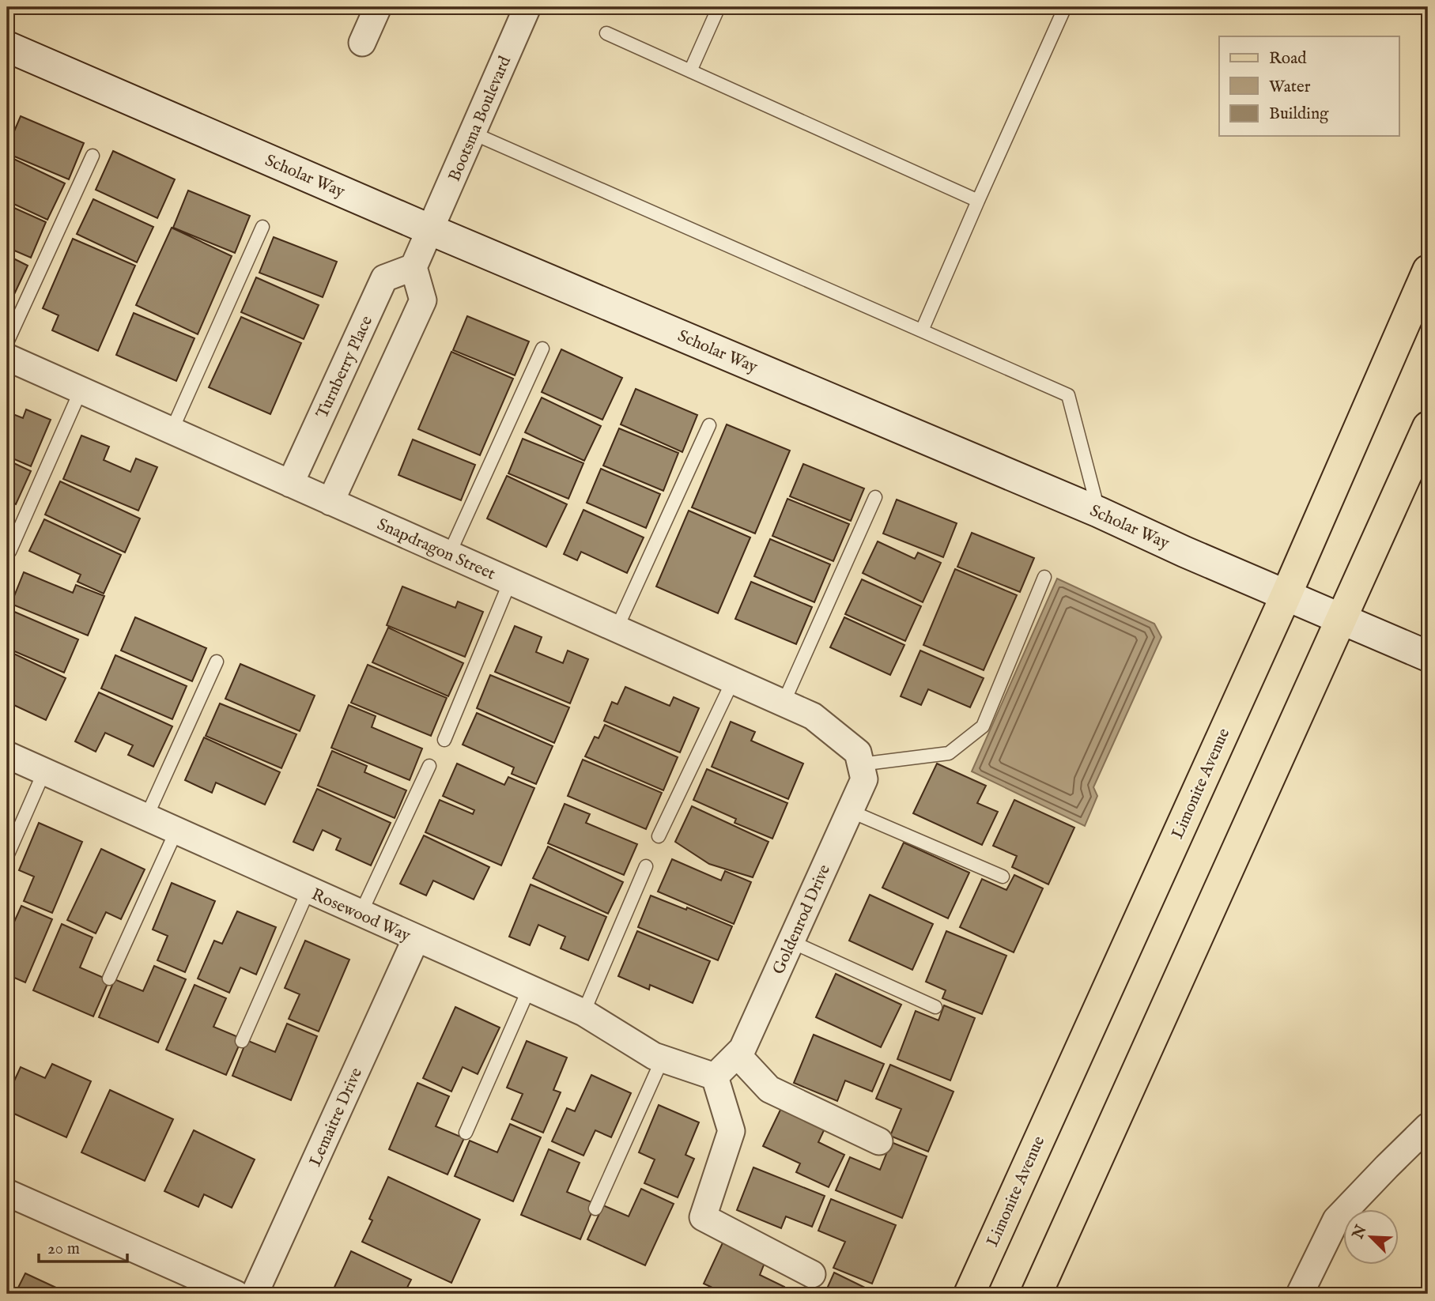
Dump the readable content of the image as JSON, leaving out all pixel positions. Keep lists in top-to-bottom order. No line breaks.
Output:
{"streets":{"main road":["Limonite Avenue"],"street":["Bootsma Boulevard","Scholar Way","Turnberry Place","Snapdragon Street","Rosewood Way","Goldenrod Drive","Lemaitre Drive"]},"crossings":[["Bootsma Boulevard","Scholar Way"],["Scholar Way","Limonite Avenue"],["Turnberry Place","Snapdragon Street"],["Snapdragon Street","Goldenrod Drive"],["Rosewood Way","Goldenrod Drive"],["Rosewood Way","Lemaitre Drive"]],"legend":["Road","Water","Building"],"scale_bar":"20 m","north":"top left"}
